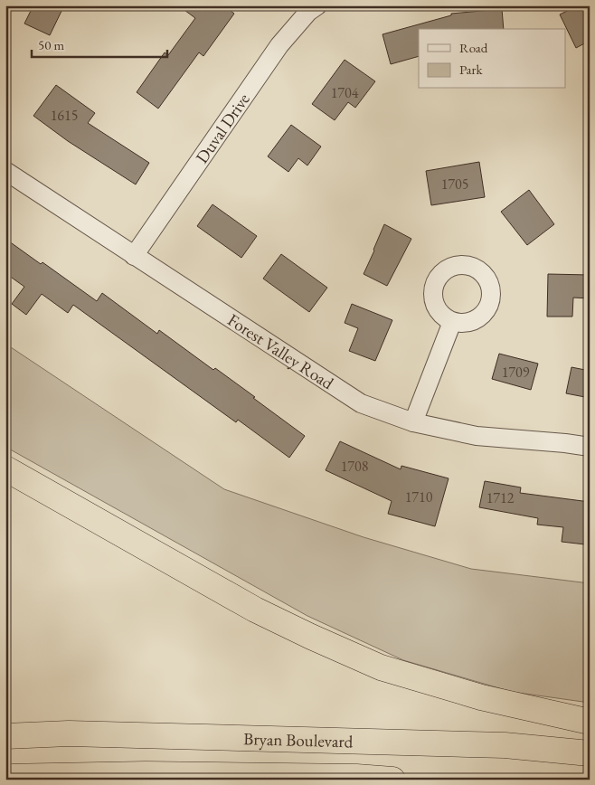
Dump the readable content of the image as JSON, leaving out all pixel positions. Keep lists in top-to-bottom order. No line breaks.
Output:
{"streets":{"highway":["Bryan Boulevard"],"street":["Duval Drive","Forest Valley Road"]},"crossings":[["Duval Drive","Forest Valley Road"]],"house_numbers":["1704","1615","1705","1709","1708","1710","1712"],"legend":["Road","Park"],"scale_bar":"50 m"}
